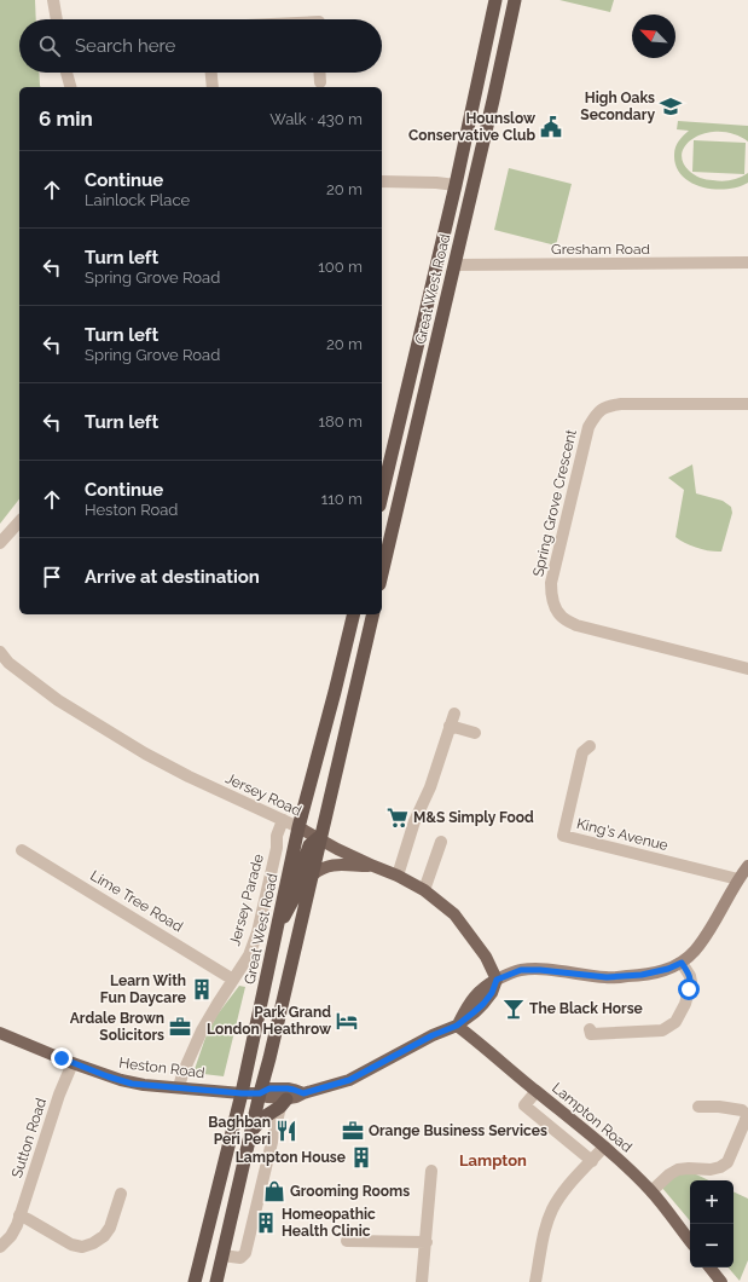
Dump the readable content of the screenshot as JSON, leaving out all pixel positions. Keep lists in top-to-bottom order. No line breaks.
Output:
{"streets":{"highway":["Great West Road"],"main road":["Jersey Road","Heston Road","Lampton Road"],"street":["Gresham Road","Spring Grove Crescent","King's Avenue","Jersey Parade","Lime Tree Road","Sutton Road"]},"crossings":[["Gresham Road","Great West Road"],["Great West Road","Jersey Road"],["Great West Road","Heston Road"],["Jersey Road","Jersey Parade"],["Jersey Parade","Lime Tree Road"],["Jersey Parade","Heston Road"],["Heston Road","Sutton Road"]],"districts":["Lampton"],"places":{"school or university":["High Oaks Secondary"],"public building":["Hounslow Conservative Club"],"supermarket":["M&S Simply Food"],"building":["Learn With Fun Daycare","Lampton House","Homeopathic Health Clinic"],"bar":["The Black Horse"],"hotel":["Park Grand London Heathrow"],"office":["Ardale Brown Solicitors","Orange Business Services"],"restaurant":["Baghban Peri Peri"],"shop":["Grooming Rooms"]},"north":"top left","page":{"search":"Search here","heading":["6 min","Walk · 430 m"],"list":[["Continue","Lainlock Place","20 m"],["Turn left","Spring Grove Road","100 m"],["Turn left","Spring Grove Road","20 m"],["Turn left","180 m"],["Continue","Heston Road","110 m"],"Arrive at destination"],"map_buttons":["+","−"]}}
